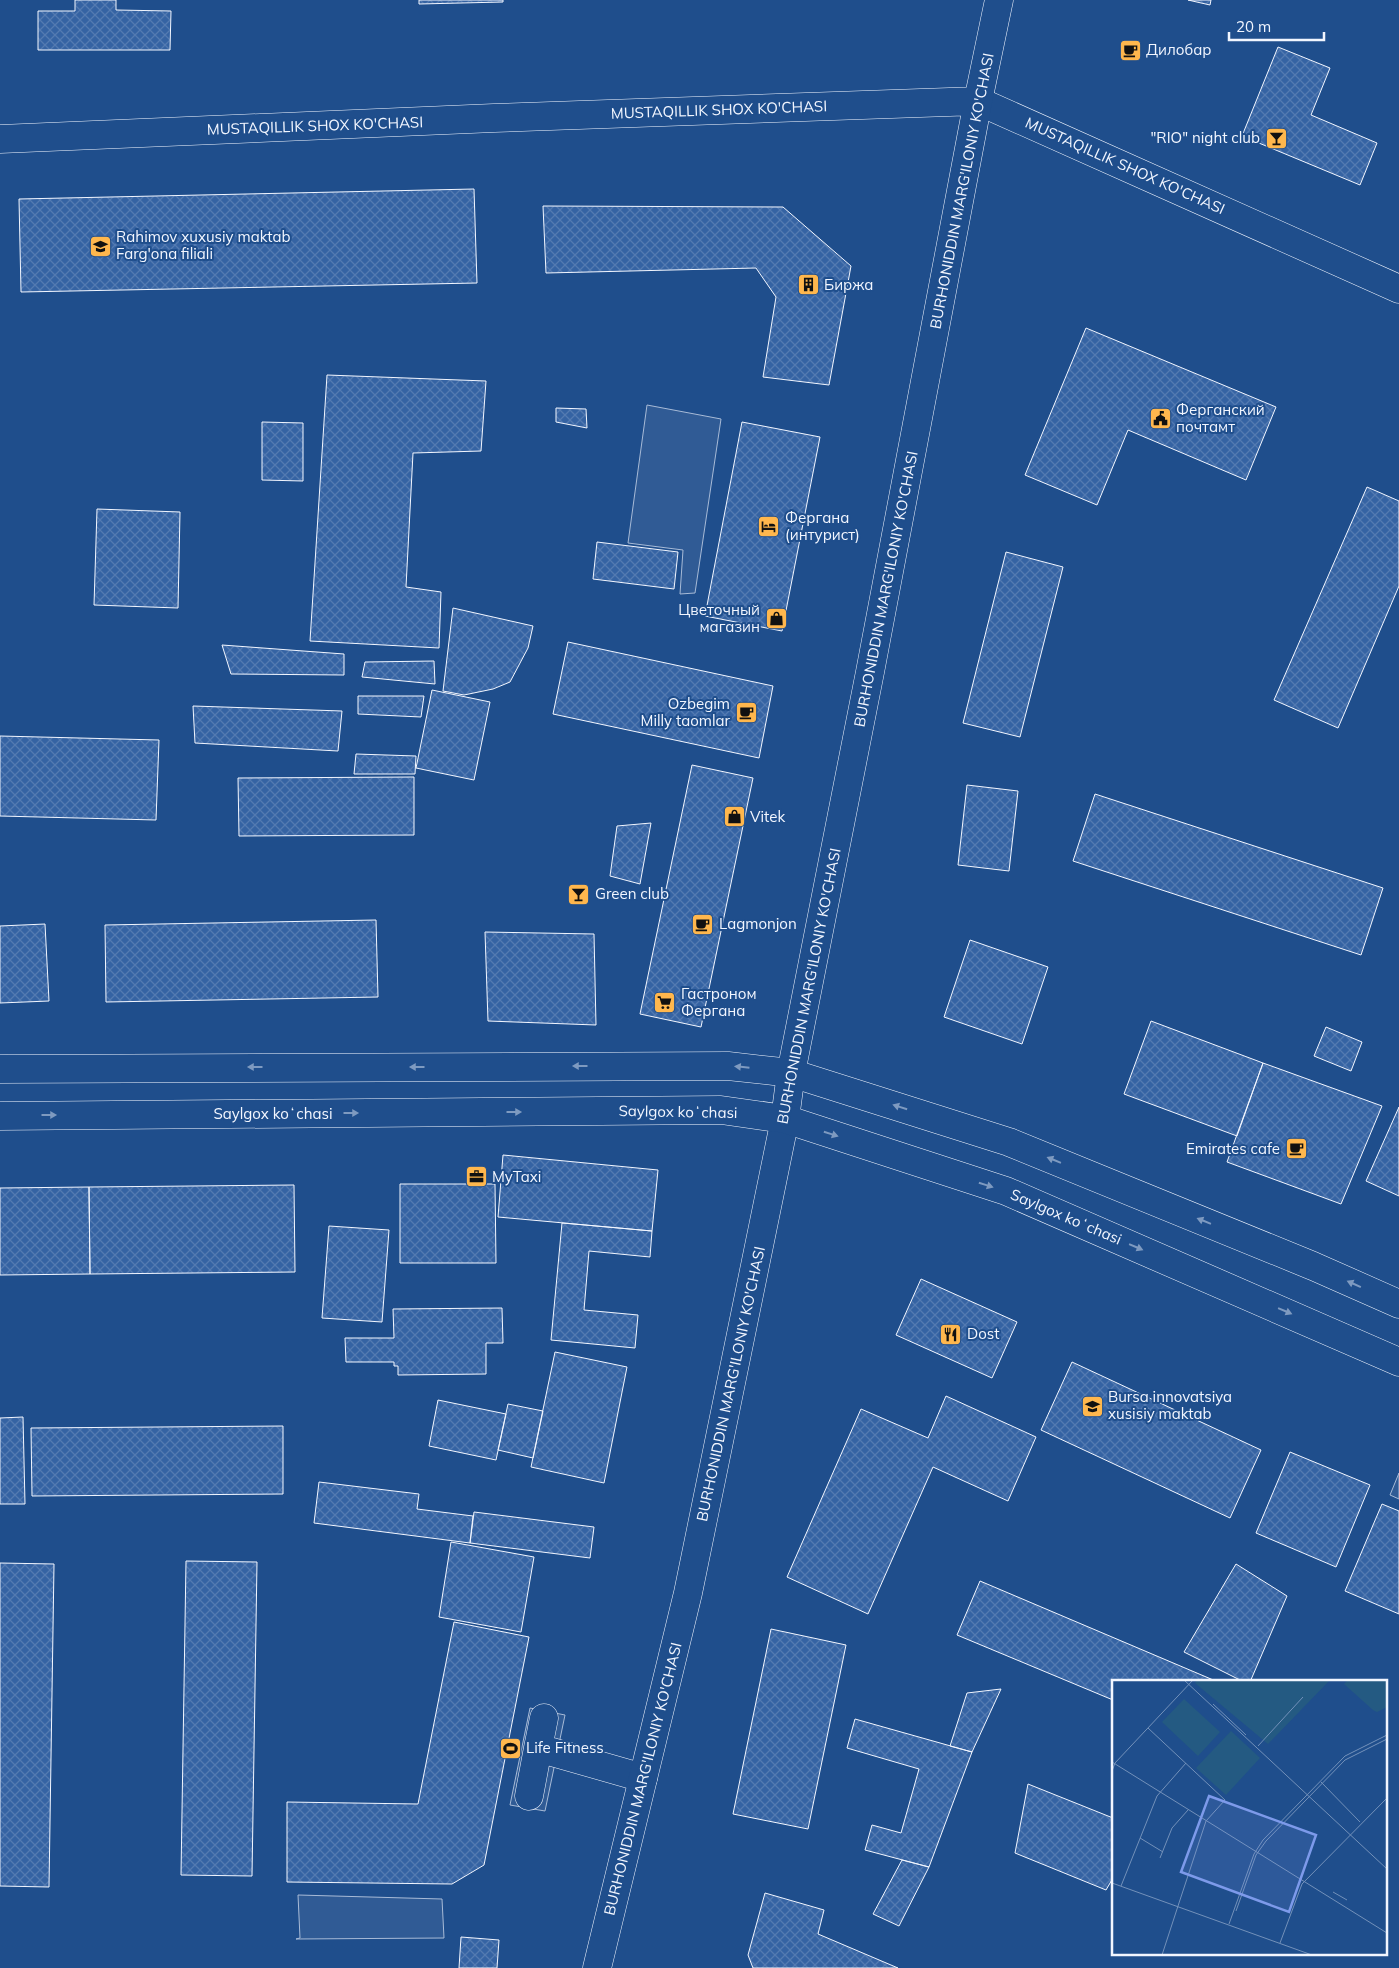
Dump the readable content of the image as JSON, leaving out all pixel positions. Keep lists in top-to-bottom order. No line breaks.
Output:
{"streets":{"street":["MUSTAQILLIK SHOX KO'CHASI","BURHONIDDIN MARG'ILONIY KO'CHASI","Saylgox koʻchasi"]},"crossings":[["MUSTAQILLIK SHOX KO'CHASI","BURHONIDDIN MARG'ILONIY KO'CHASI"],["BURHONIDDIN MARG'ILONIY KO'CHASI","Saylgox koʻchasi"]],"places":{"cafe":["Дилобар","Ozbegim Milly taomlar","Lagmonjon","Emirates cafe"],"bar":["\"RIO\" night club","Green club"],"school or university":["Rahimov xuxusiy maktab Farg'ona filiali","Bursa innovatsiya xusisiy maktab"],"building":["Биржа"],"public building":["Ферганский почтамт"],"hotel":["Фергана (интурист)"],"shop":["Цветочный магазин","Vitek"],"supermarket":["Гастроном Фергана"],"office":["MyTaxi"],"restaurant":["Dost"],"sports":["Life Fitness"]},"scale_bar":"20 m"}
